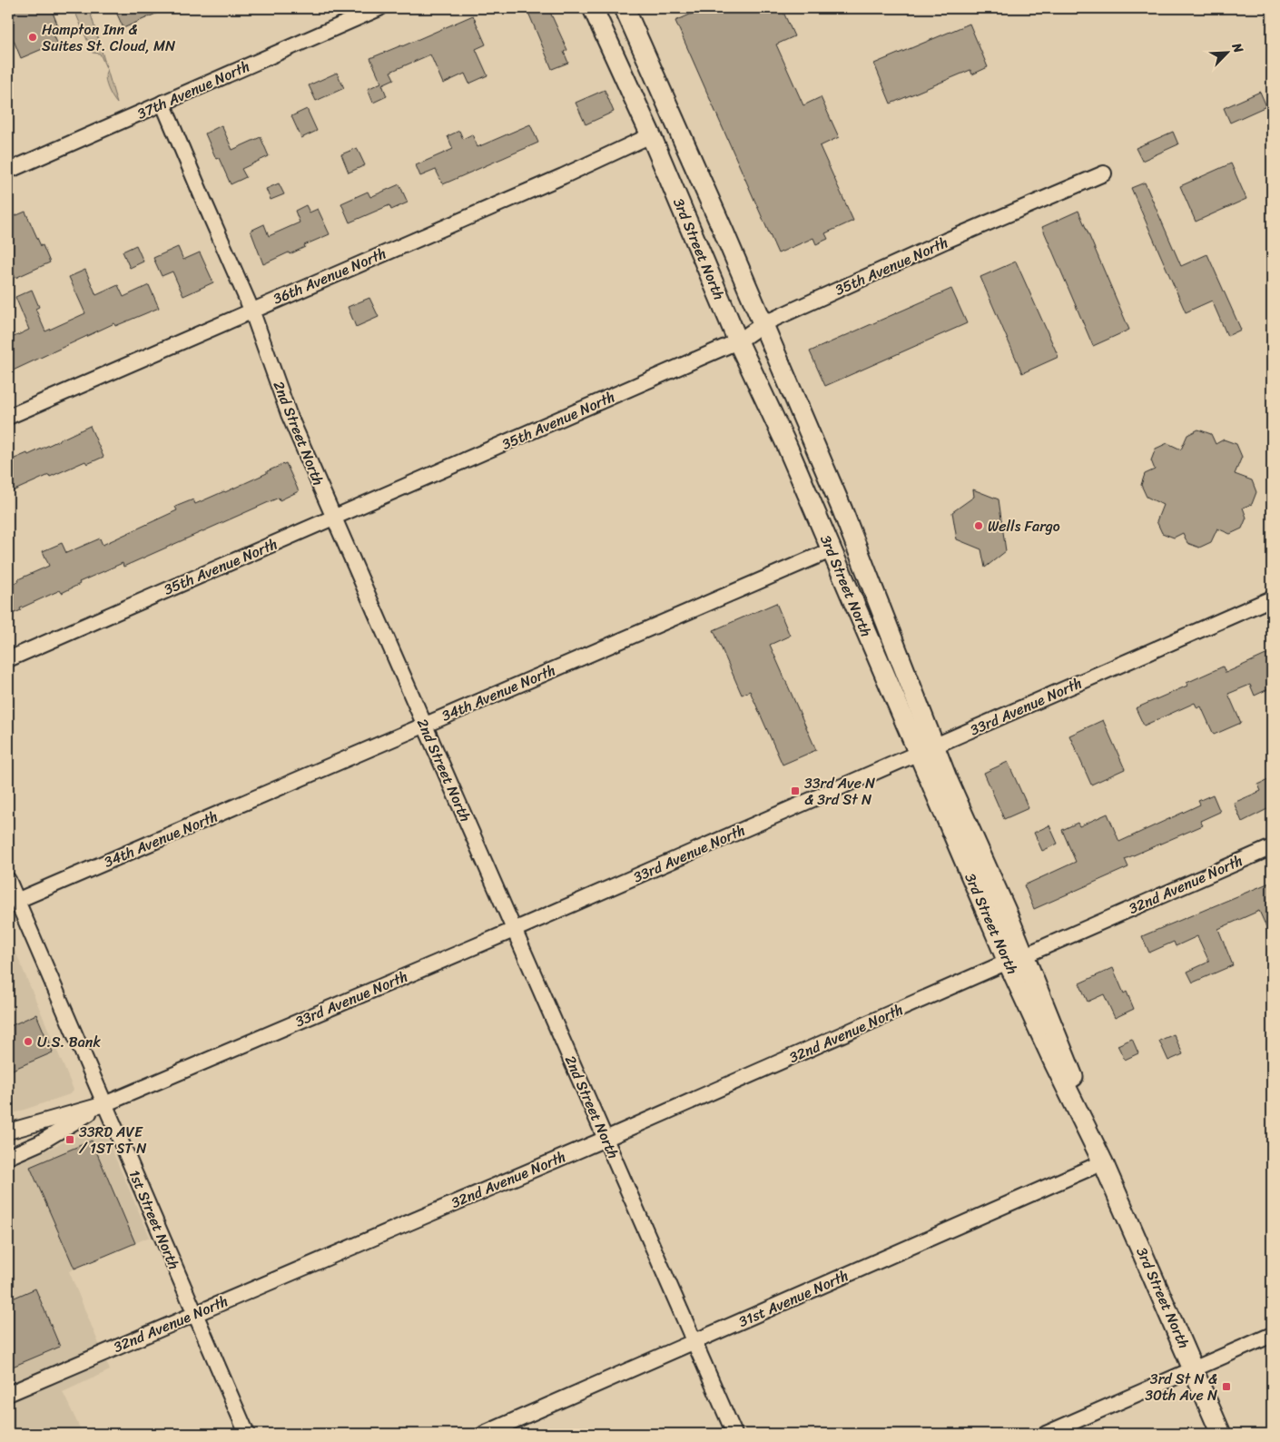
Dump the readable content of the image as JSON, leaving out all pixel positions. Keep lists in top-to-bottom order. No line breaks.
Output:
{"streets":{"main road":["3rd Street North"],"street":["37th Avenue North","35th Avenue North","36th Avenue North","2nd Street North","34th Avenue North","33rd Avenue North","32nd Avenue North","1st Street North","31st Avenue North"]},"crossings":[["37th Avenue North","2nd Street North"],["3rd Street North","35th Avenue North"],["3rd Street North","36th Avenue North"],["3rd Street North","34th Avenue North"],["3rd Street North","33rd Avenue North"],["3rd Street North","32nd Avenue North"],["3rd Street North","31st Avenue North"],["35th Avenue North","2nd Street North"],["36th Avenue North","2nd Street North"],["2nd Street North","34th Avenue North"],["2nd Street North","33rd Avenue North"],["2nd Street North","32nd Avenue North"],["2nd Street North","31st Avenue North"],["34th Avenue North","1st Street North"],["33rd Avenue North","1st Street North"],["32nd Avenue North","1st Street North"]],"places":{"other":["Hampton Inn & Suites St. Cloud, MN","Wells Fargo","U.S. Bank"],"transit":["33rd Ave N & 3rd St N","33RD AVE / 1ST ST N","3rd St N & 30th Ave N"]},"north":"top right"}
